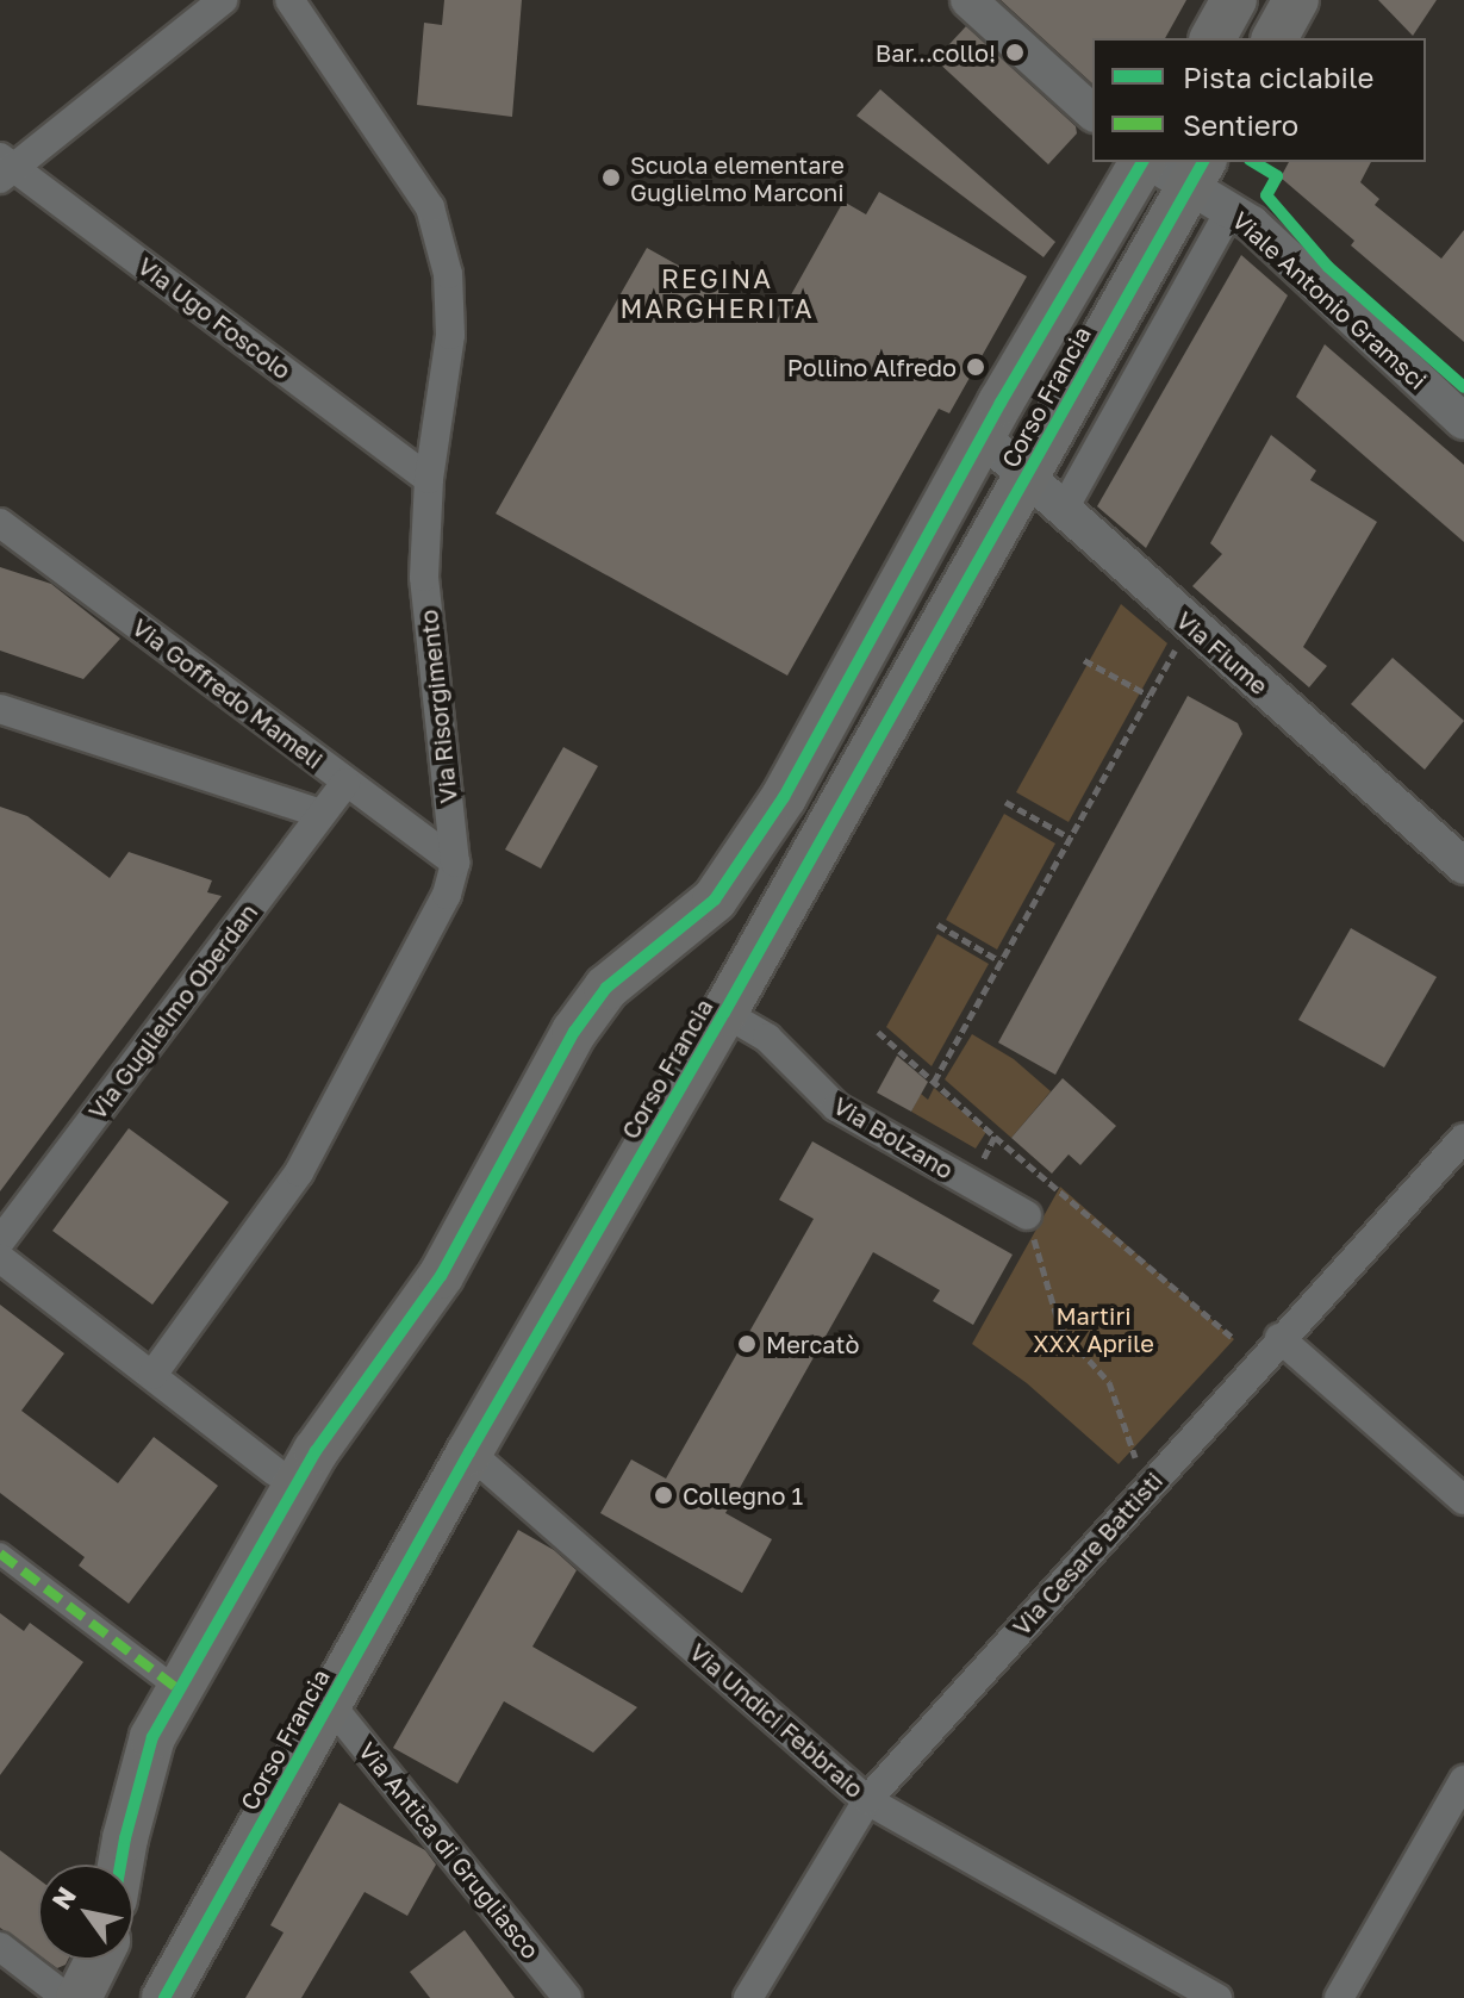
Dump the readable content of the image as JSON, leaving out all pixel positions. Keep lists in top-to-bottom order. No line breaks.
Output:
{"streets":{"main road":["Corso Francia"],"street":["Viale Antonio Gramsci","Via Ugo Foscolo","Via Fiume","Via Goffredo Mameli","Via Risorgimento","Via Guglielmo Oberdan","Via Bolzano","Via Cesare Battisti","Via Undici Febbraio","Via Antica di Grugliasco"]},"crossings":[["Viale Antonio Gramsci","Corso Francia"],["Via Ugo Foscolo","Via Risorgimento"],["Corso Francia","Via Fiume"],["Corso Francia","Via Bolzano"],["Corso Francia","Via Undici Febbraio"],["Corso Francia","Via Antica di Grugliasco"],["Via Goffredo Mameli","Via Risorgimento"],["Via Goffredo Mameli","Via Guglielmo Oberdan"],["Via Cesare Battisti","Via Undici Febbraio"]],"districts":["REGINA MARGHERITA"],"parks":["Martiri XXX Aprile"],"places":["Bar...collo!","Scuola elementare Guglielmo Marconi","Pollino Alfredo","Mercatò","Collegno 1"],"legend":["Pista ciclabile","Sentiero"],"north":"top left"}
